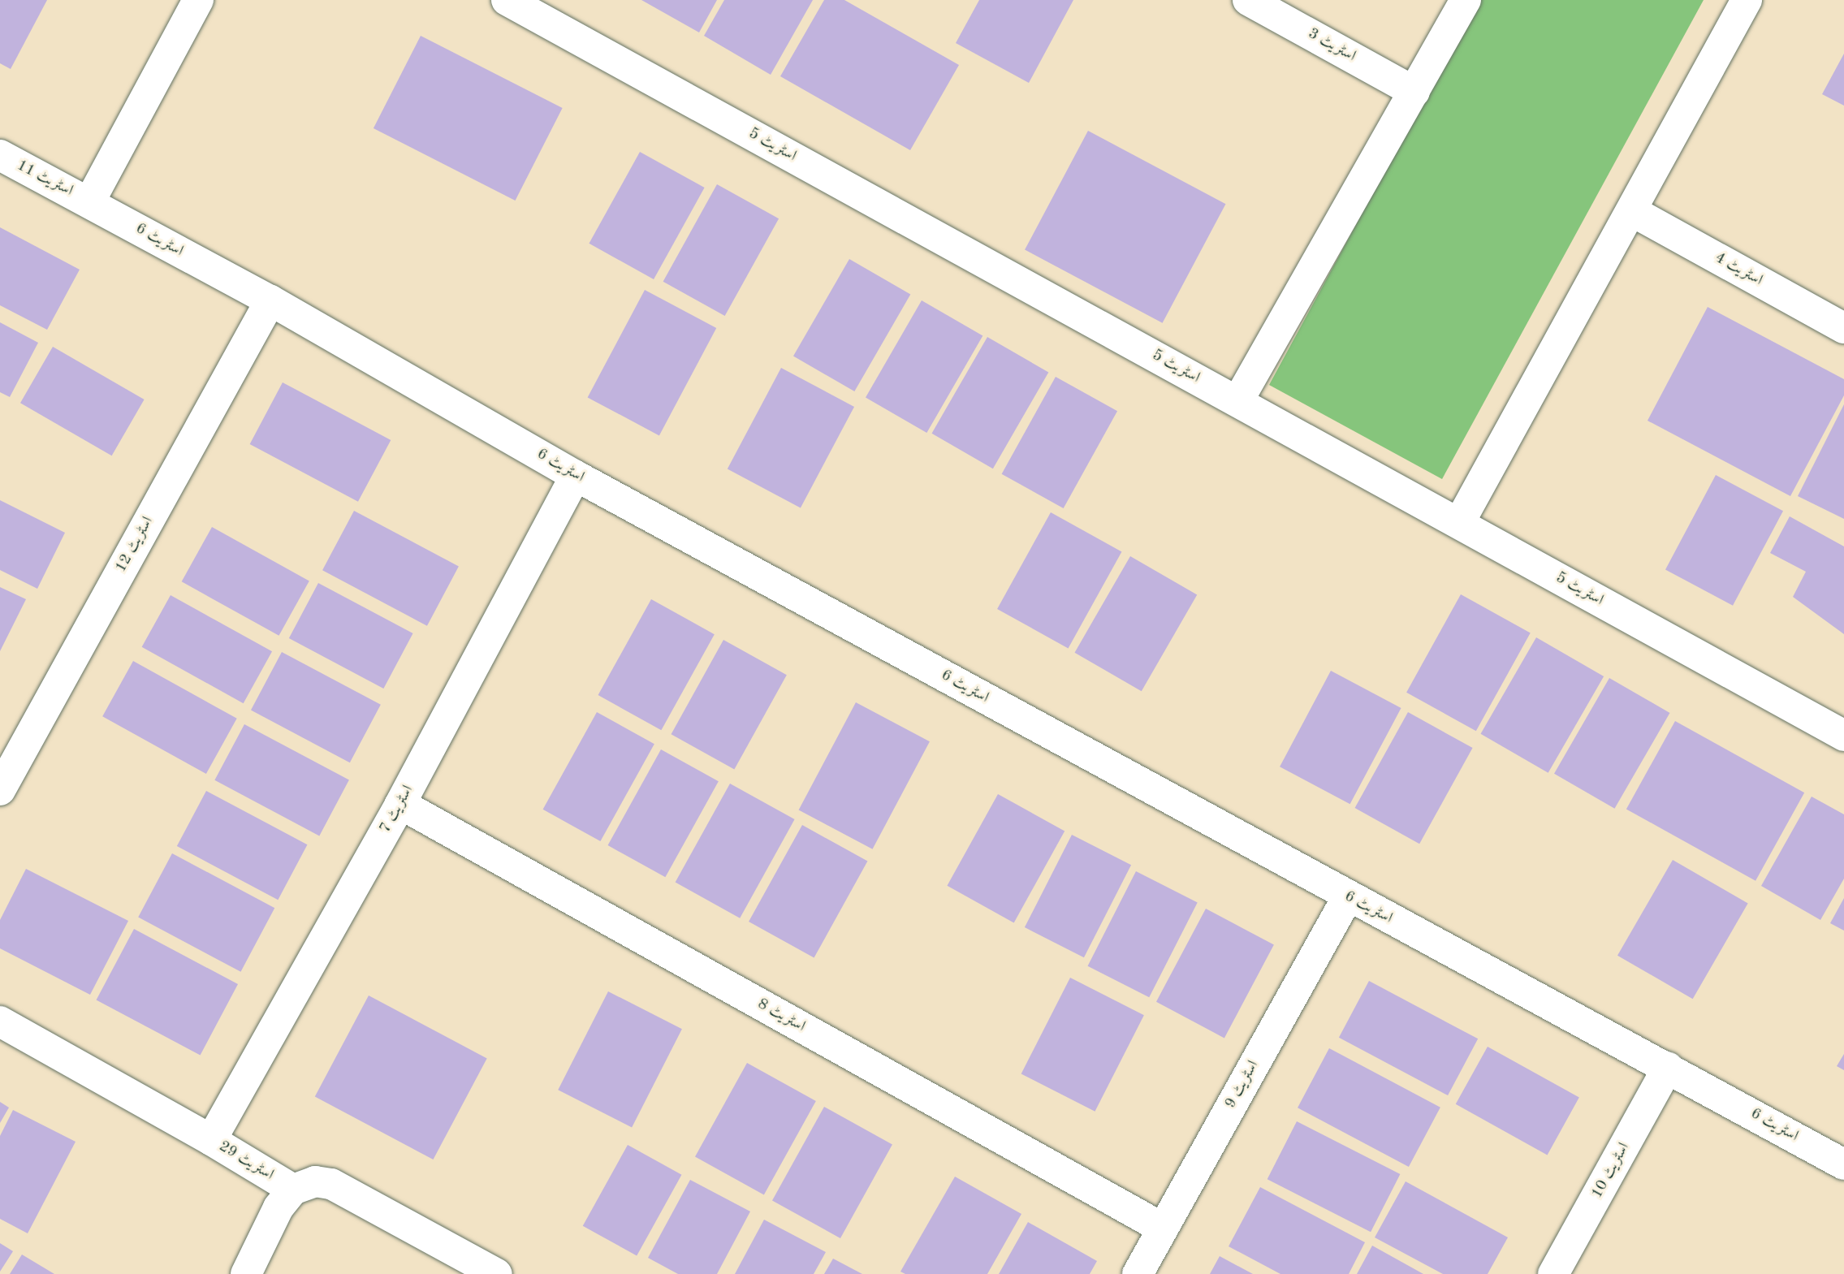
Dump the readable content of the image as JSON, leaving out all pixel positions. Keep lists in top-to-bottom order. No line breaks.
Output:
{"streets":{"street":["اسٹریٹ 3","اسٹریٹ 5","اسٹریٹ 11","اسٹریٹ 6","اسٹریٹ 4","اسٹریٹ 12","اسٹریٹ 7","اسٹریٹ 8","اسٹریٹ 9","اسٹریٹ 29","اسٹریٹ 10"]},"crossings":[["اسٹریٹ 11","اسٹریٹ 6"],["اسٹریٹ 6","اسٹریٹ 12"],["اسٹریٹ 6","اسٹریٹ 7"],["اسٹریٹ 6","اسٹریٹ 9"],["اسٹریٹ 6","اسٹریٹ 10"],["اسٹریٹ 7","اسٹریٹ 8"],["اسٹریٹ 7","اسٹریٹ 29"],["اسٹریٹ 8","اسٹریٹ 9"]]}
